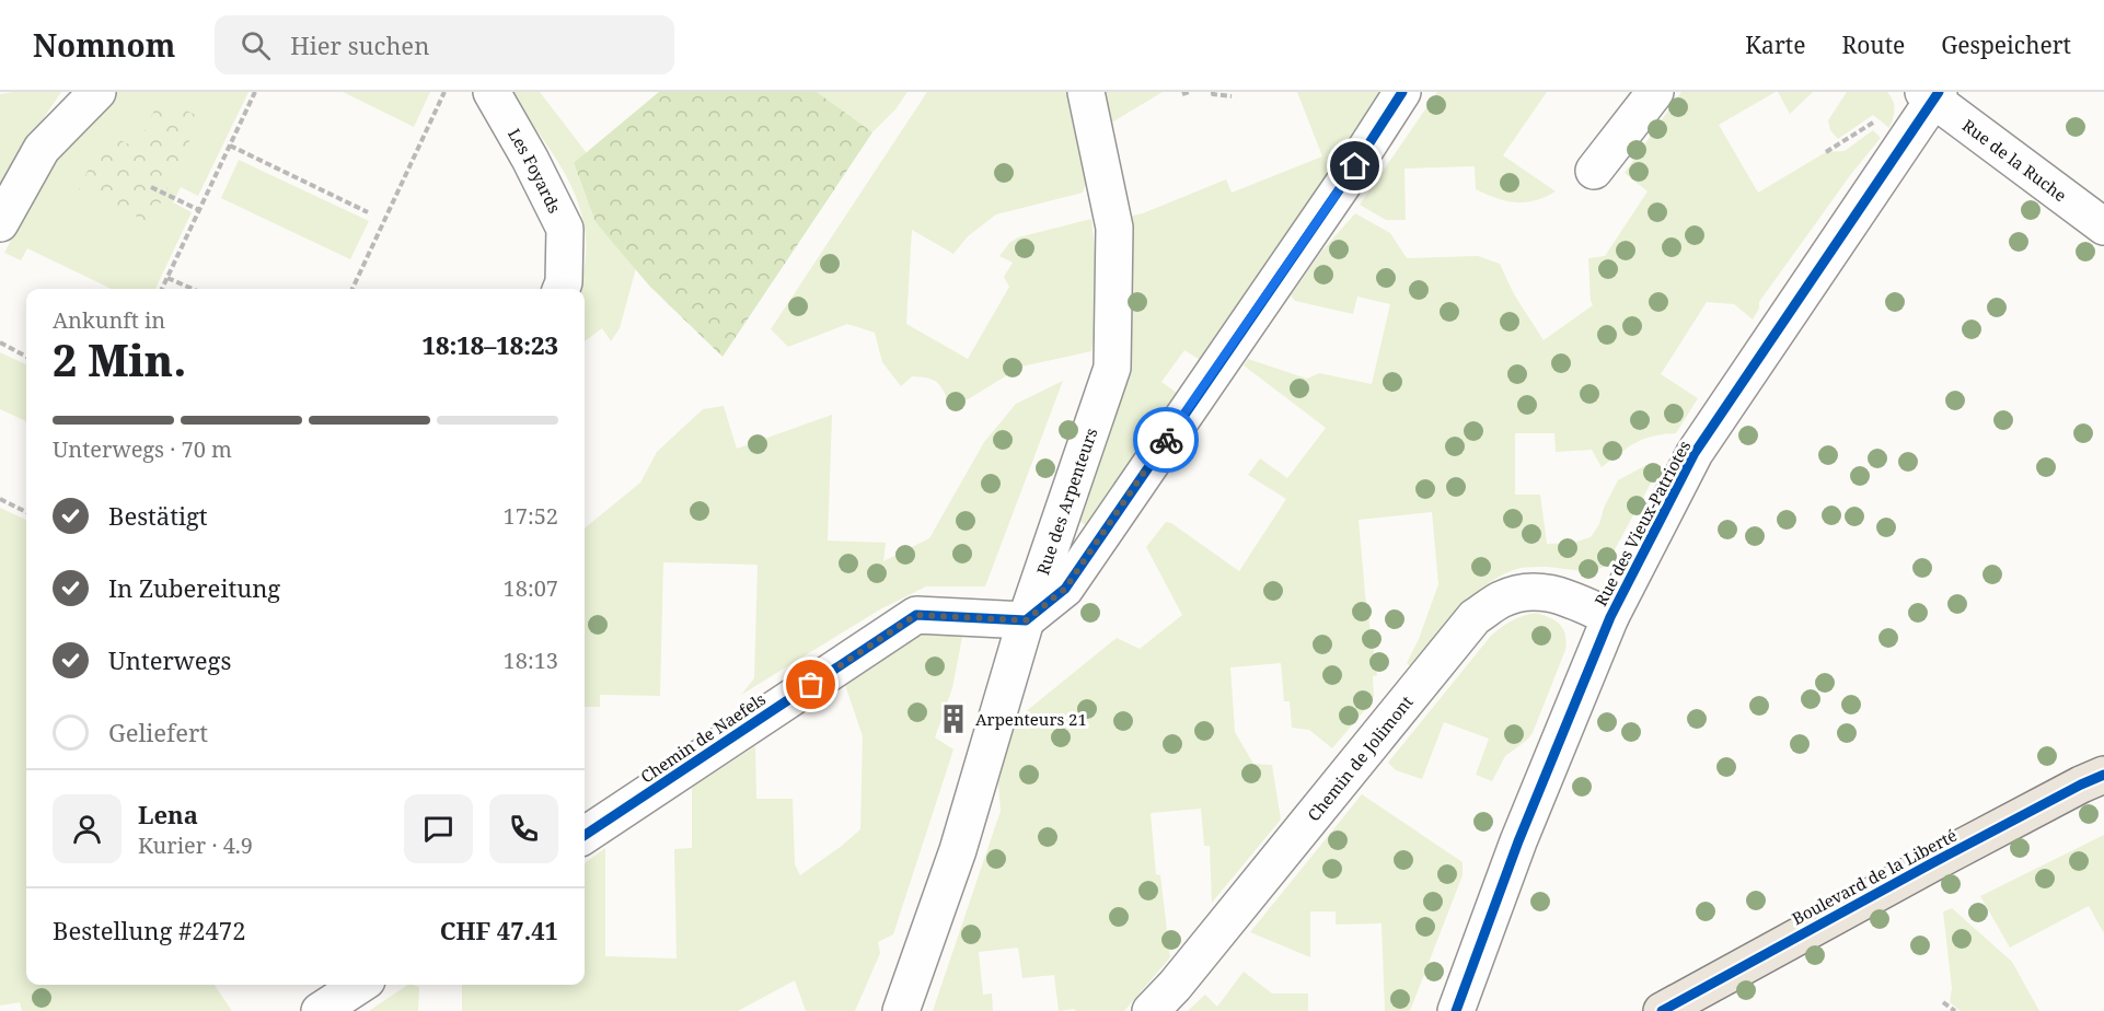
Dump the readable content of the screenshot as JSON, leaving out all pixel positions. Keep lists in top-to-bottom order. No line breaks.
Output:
{"streets":{"main road":["Boulevard de la Liberté"],"street":["Rue de la Ruche","Les Foyards","Rue des Arpenteurs","Rue des Vieux-Patriotes","Chemin de Naefels","Chemin de Jolimont"]},"crossings":[["Rue de la Ruche","Rue des Vieux-Patriotes"],["Rue des Arpenteurs","Chemin de Naefels"],["Rue des Vieux-Patriotes","Chemin de Jolimont"]],"places":{"building":["Arpenteurs 21"]},"page":{"header":"Nomnom","search":"Hier suchen","nav":["Karte","Route","Gespeichert"],"heading":["2 Min.","Ankunft in","18:18–18:23"],"panel":["Lena","Kurier · 4.9","Bestellung #2472","CHF 47.41"],"bar":"Unterwegs · 70 m","list":[["Bestätigt","17:52"],["In Zubereitung","18:07"],["Unterwegs","18:13"],"Geliefert"]}}
